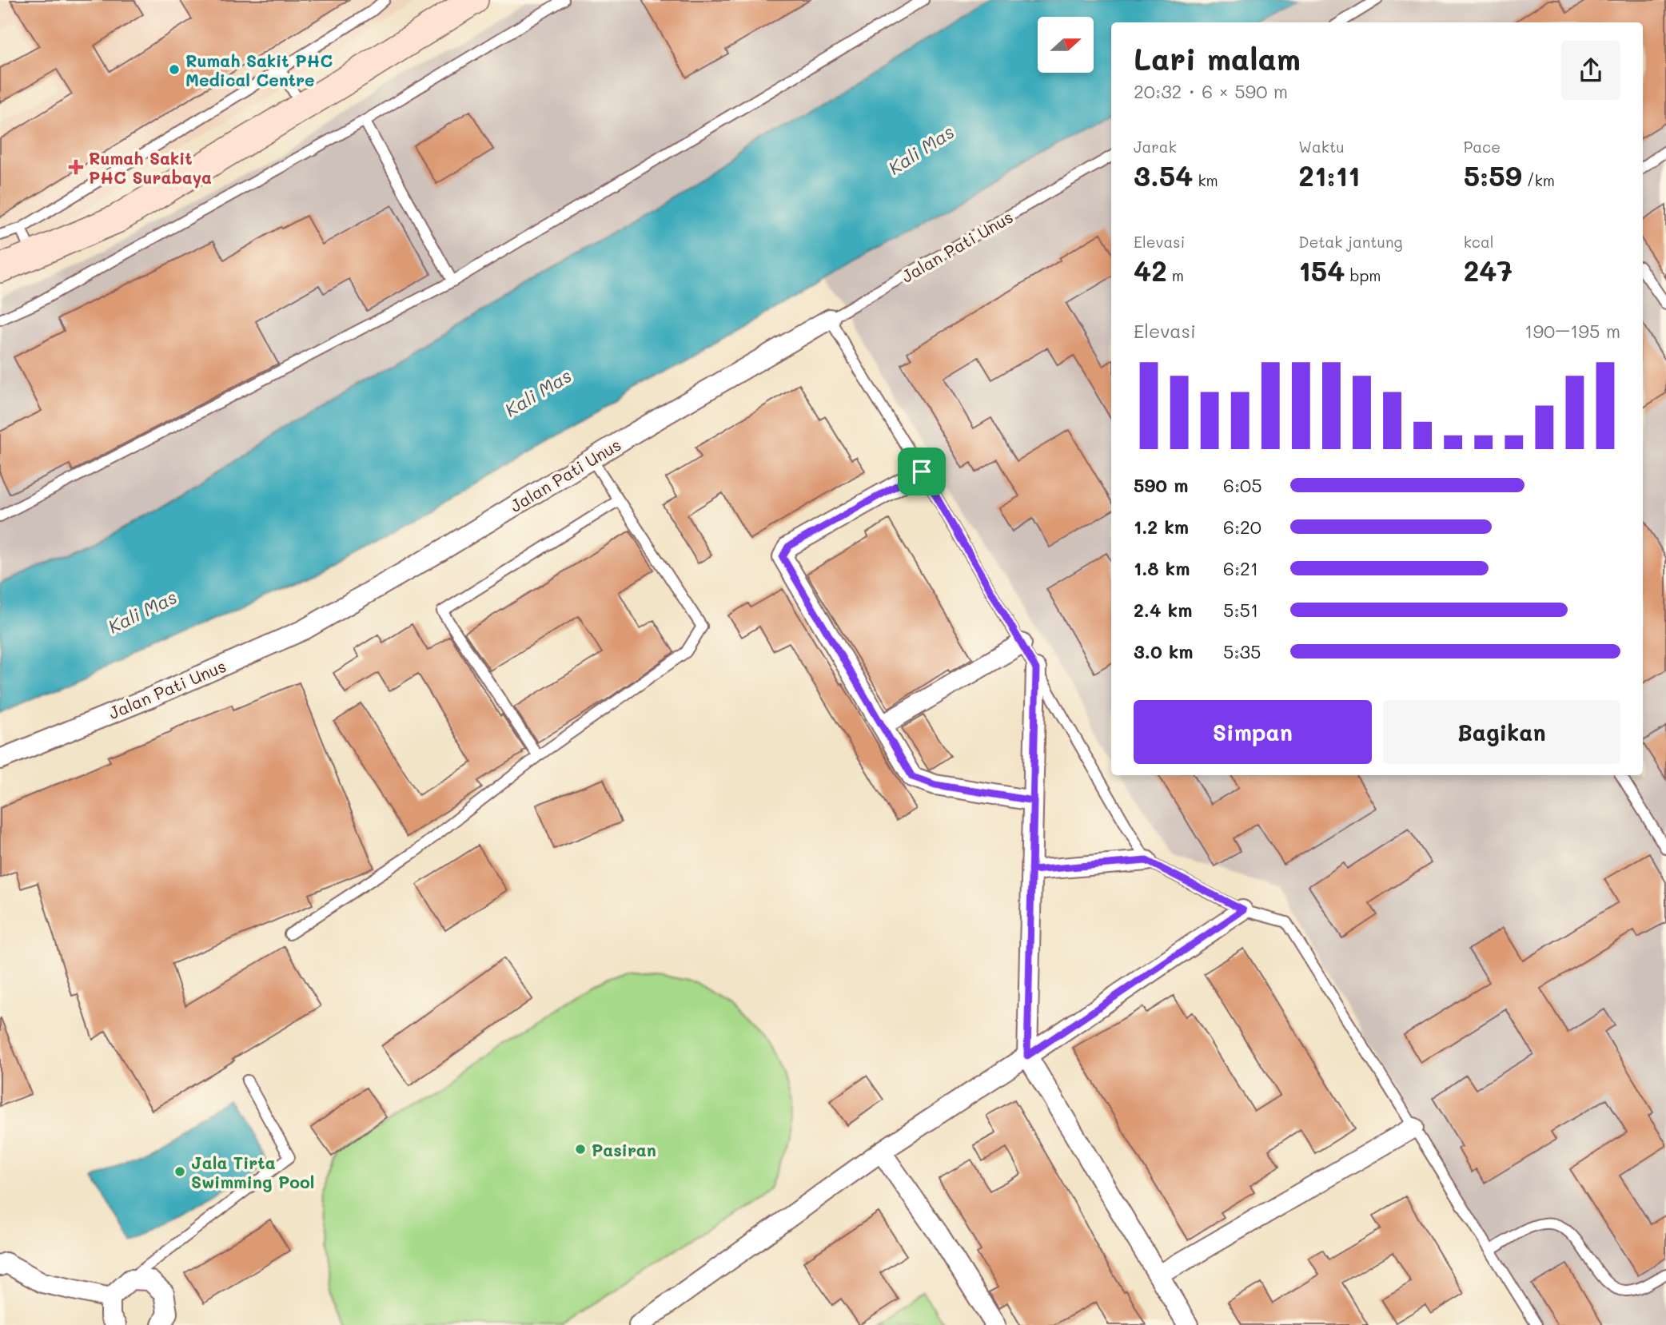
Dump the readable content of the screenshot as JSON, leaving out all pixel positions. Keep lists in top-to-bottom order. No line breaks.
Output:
{"streets":{"street":["Jalan Pati Unus"]},"water":["Kali Mas"],"places":{"other":["Rumah Sakit PHC Medical Centre","Pasiran","Jala Tirta Swimming Pool"],"health":["Rumah Sakit PHC Surabaya"]},"north":"right","page":{"heading":["Lari malam","20:32 · 6 × 590 m"],"stats":[["Jarak","3.54 km"],["Waktu","21:11"],["Pace","5:59 /km"],["Elevasi","42 m"],["Detak jantung","154 bpm"],["kcal","247"]],"chart":["Elevasi","190–195 m"],"list":[{"name":"590 m","note":"6:05"},{"name":"1.2 km","note":"6:20"},{"name":"1.8 km","note":"6:21"},{"name":"2.4 km","note":"5:51"},{"name":"3.0 km","note":"5:35"}],"buttons":["Simpan","Bagikan"]}}
